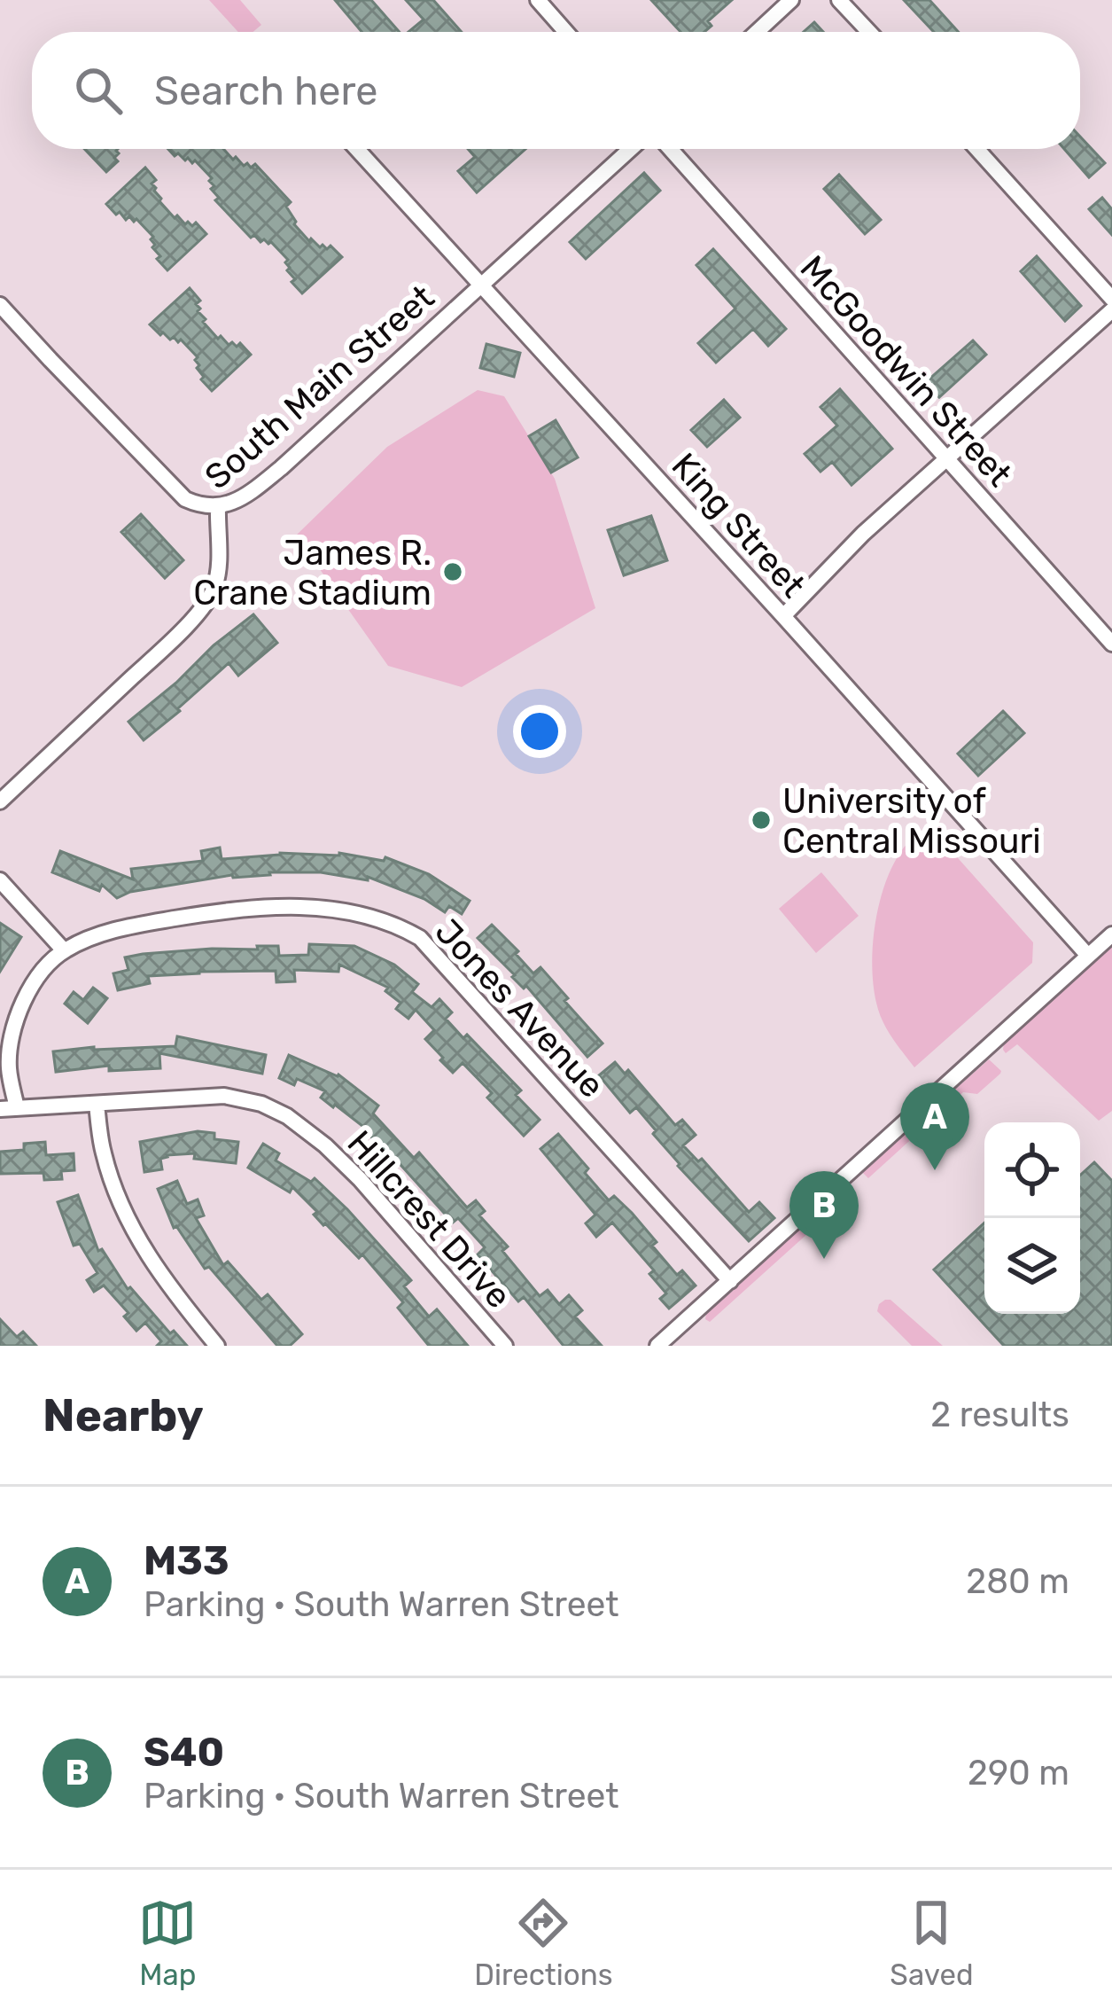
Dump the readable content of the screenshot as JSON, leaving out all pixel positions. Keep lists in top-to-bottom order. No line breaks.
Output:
{"streets":{"street":["McGoodwin Street","South Main Street","King Street","Jones Avenue","Hillcrest Drive"]},"crossings":[["South Main Street","King Street"],["Jones Avenue","Hillcrest Drive"]],"places":["James R. Crane Stadium","University of Central Missouri"],"page":{"search":"Search here","pins":["A","B"],"heading":["Nearby","2 results"],"list":[{"mark":"A","name":"M33","note":"Parking · South Warren Street","value":"280 m"},{"mark":"B","name":"S40","note":"Parking · South Warren Street","value":"290 m"}],"nav":["Map","Directions","Saved"]}}
